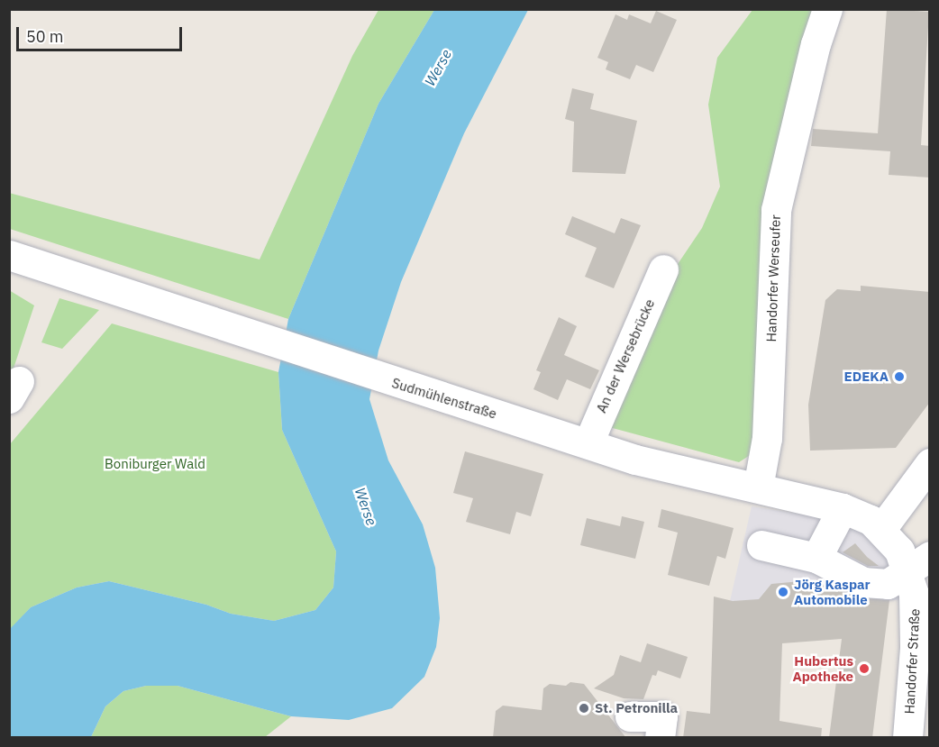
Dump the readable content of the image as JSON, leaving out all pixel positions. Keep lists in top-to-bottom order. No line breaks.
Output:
{"streets":{"street":["Handorfer Werseufer","An der Wersebrücke","Sudmühlenstraße","Handorfer Straße"]},"crossings":[["Handorfer Werseufer","Sudmühlenstraße"],["An der Wersebrücke","Sudmühlenstraße"],["Sudmühlenstraße","Handorfer Straße"]],"water":["Werse"],"parks":["Boniburger Wald"],"places":["EDEKA","Jörg Kaspar Automobile","Hubertus Apotheke","St. Petronilla"],"scale_bar":"50 m"}
